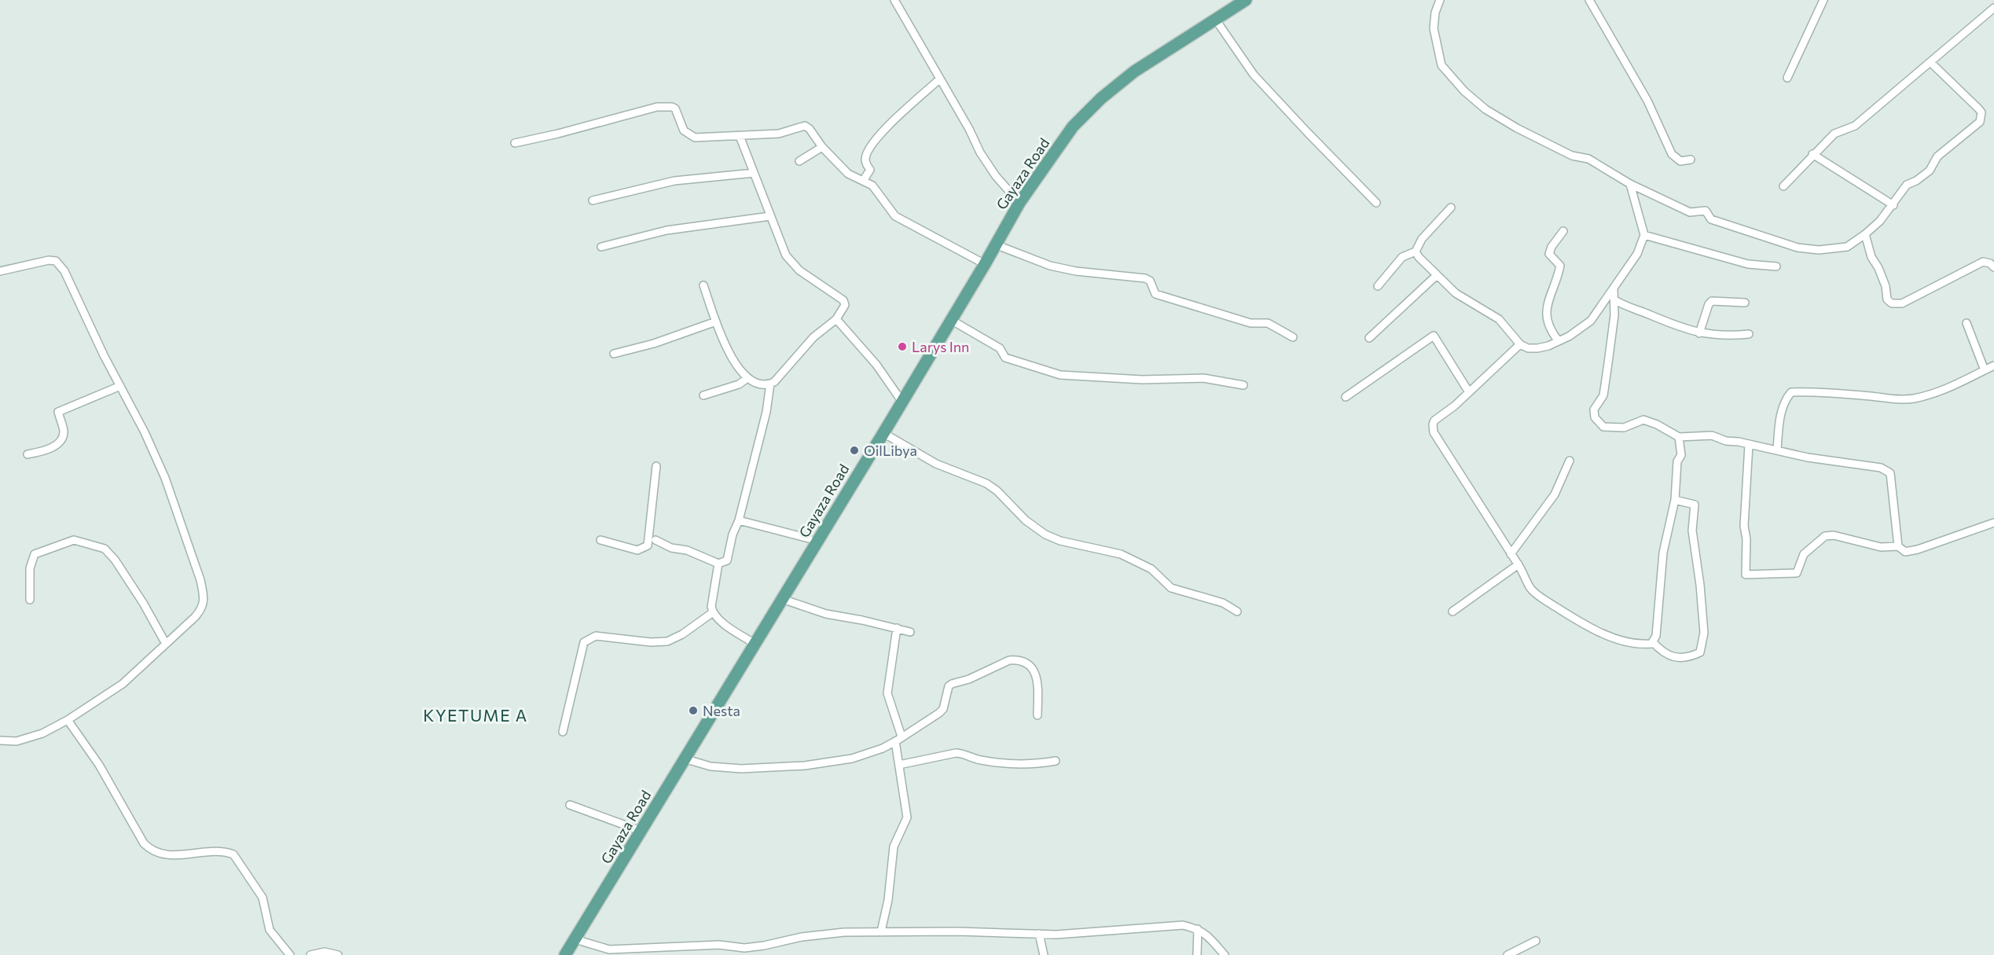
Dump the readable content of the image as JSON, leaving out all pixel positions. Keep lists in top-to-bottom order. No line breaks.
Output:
{"streets":{"main road":["Gayaza Road"]},"districts":["KYETUME A"],"places":["Larys Inn","OilLibya","Nesta"]}
